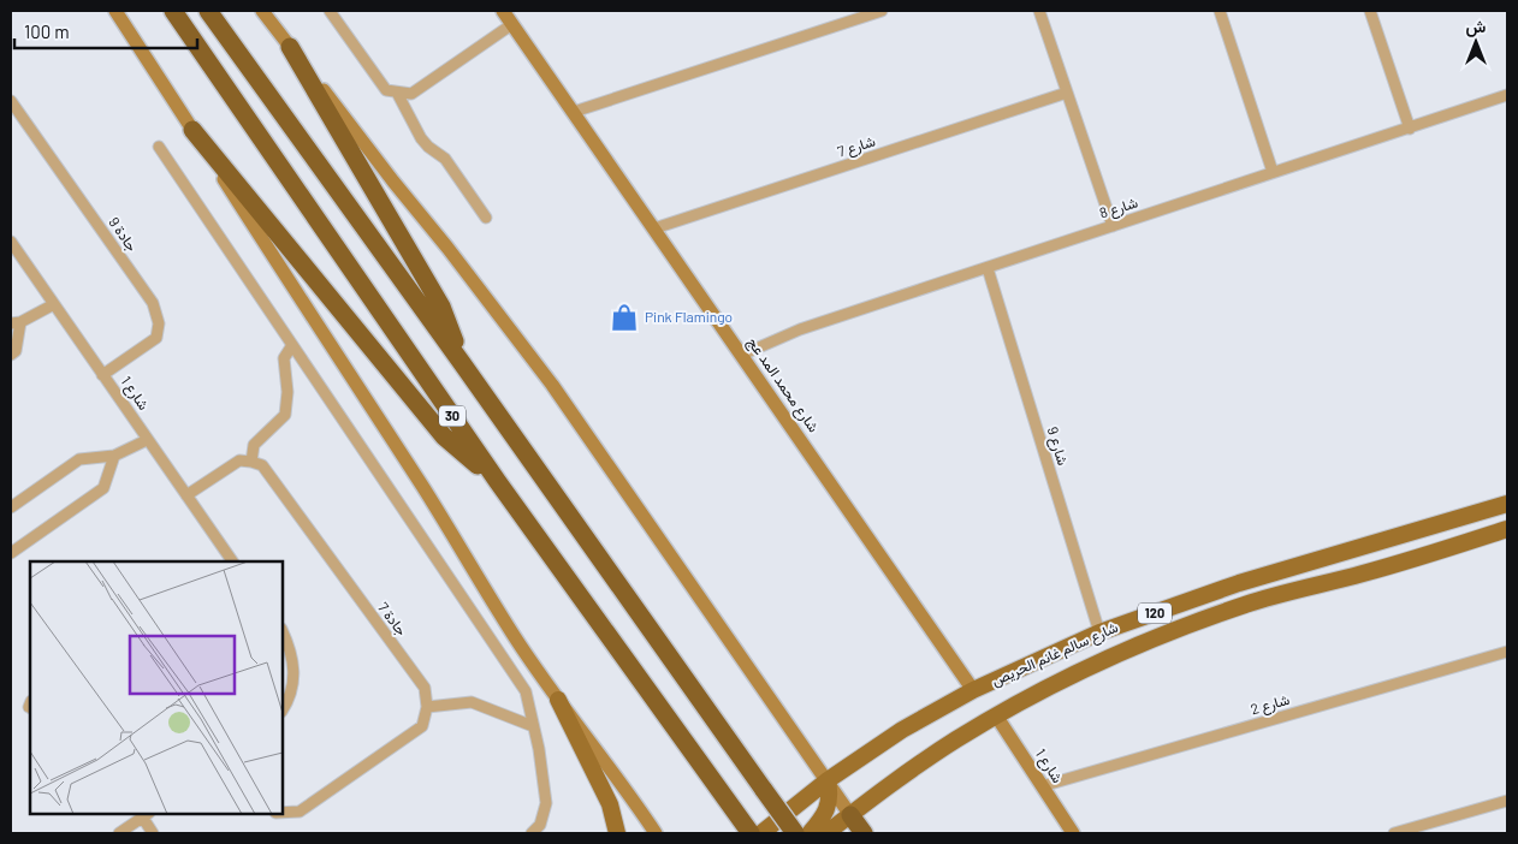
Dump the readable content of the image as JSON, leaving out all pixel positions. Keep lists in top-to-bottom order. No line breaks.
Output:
{"streets":{"highway":["30"],"main road":["شارع محمد المد عج","شارع 1","120","شارع سالم غانم الحريص"],"street":["شارع 7","شارع 8","جادة 9","شارع 9","جادة 7","شارع 2"]},"crossings":[["شارع 7","شارع محمد المد عج"],["شارع 8","شارع محمد المد عج"],["شارع 8","شارع 9"],["جادة 9","شارع 1"],["شارع محمد المد عج","شارع سالم غانم الحريص"],["شارع 1","شارع سالم غانم الحريص"],["شارع 1","شارع 2"],["شارع 9","شارع سالم غانم الحريص"]],"places":{"shop":["Pink Flamingo"]},"scale_bar":"100 m","north":"top"}
